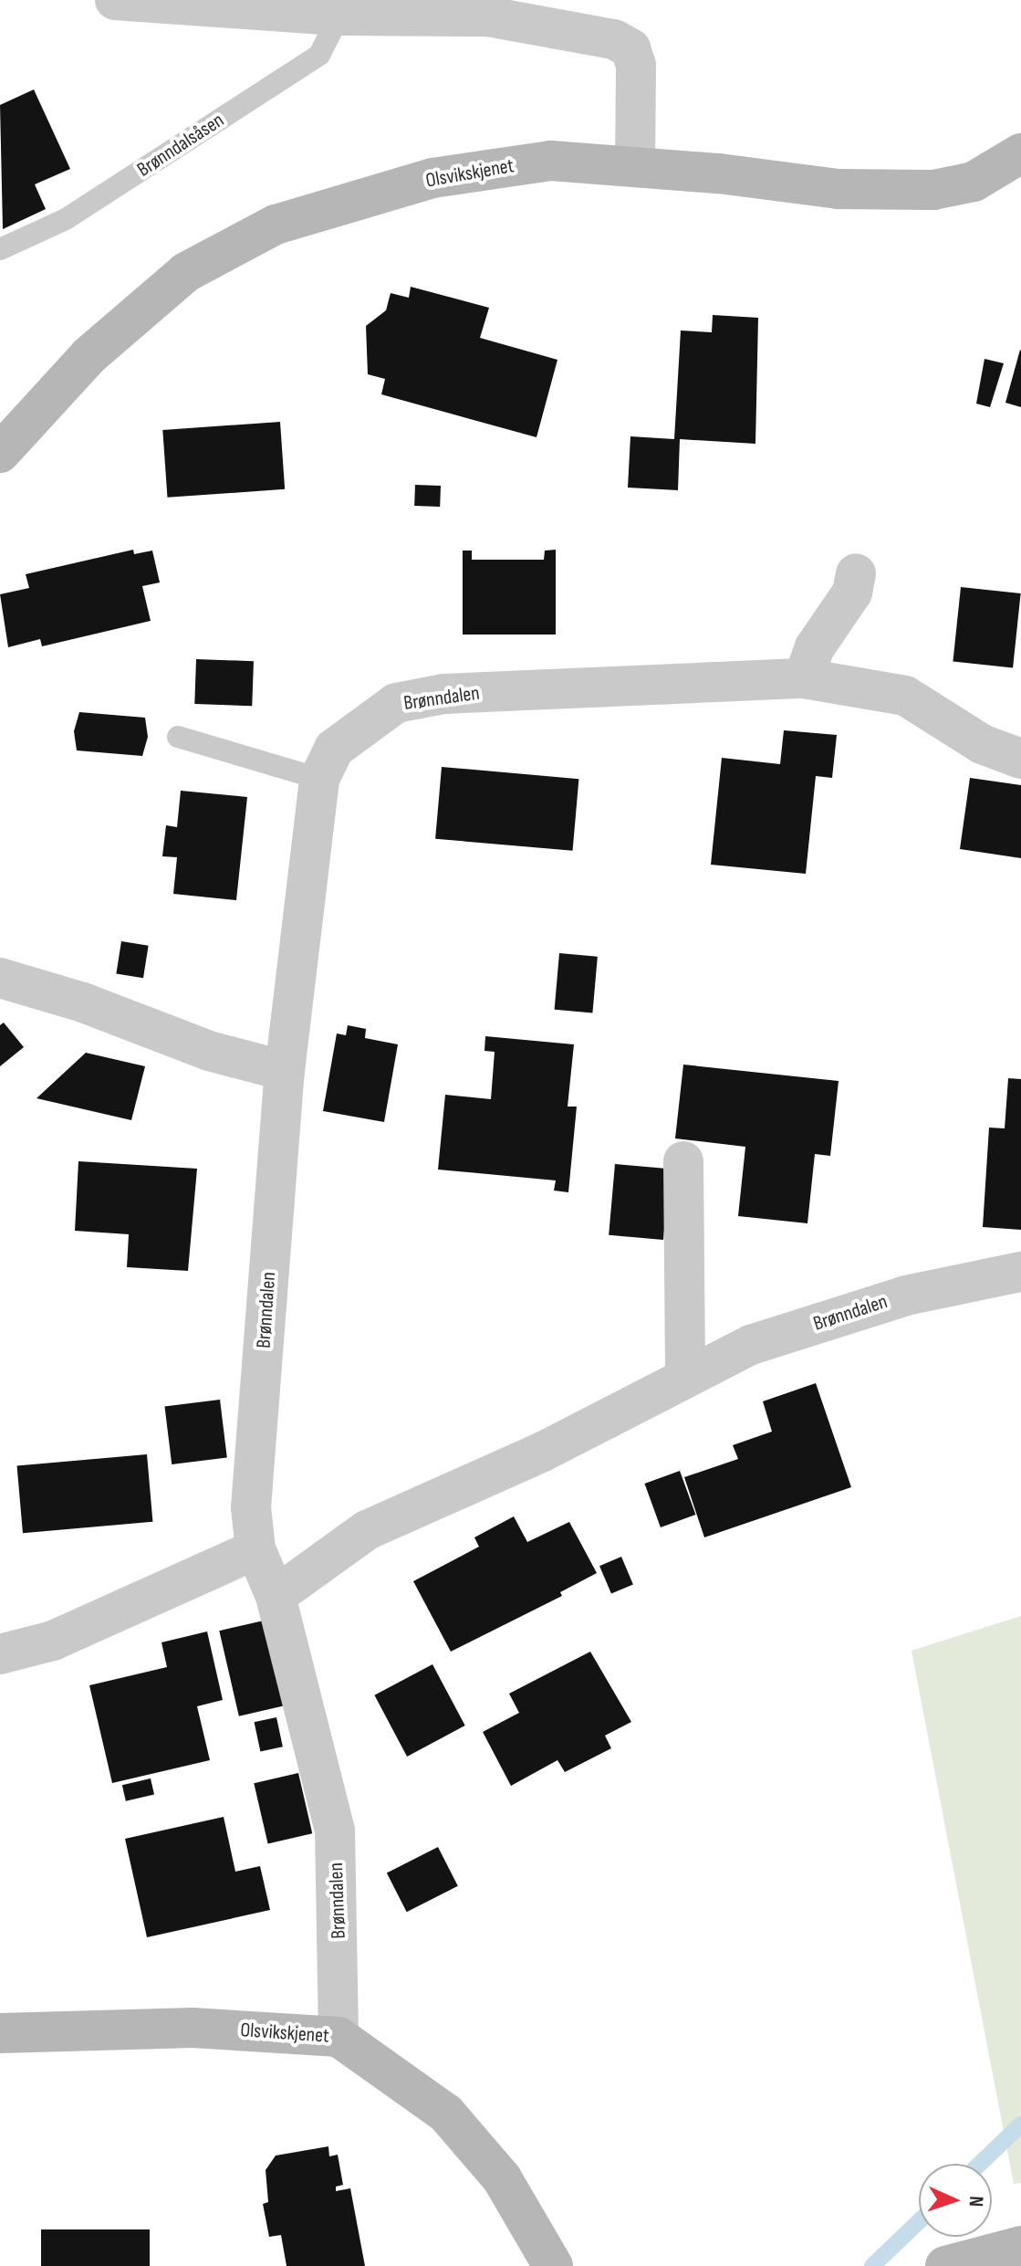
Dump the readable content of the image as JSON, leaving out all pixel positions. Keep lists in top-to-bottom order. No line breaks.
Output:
{"streets":{"main road":["Olsvikskjenet"],"street":["Brønndalen"],"lane":["Brønndalsåsen"]},"crossings":[["Olsvikskjenet","Brønndalen"]],"north":"right"}
